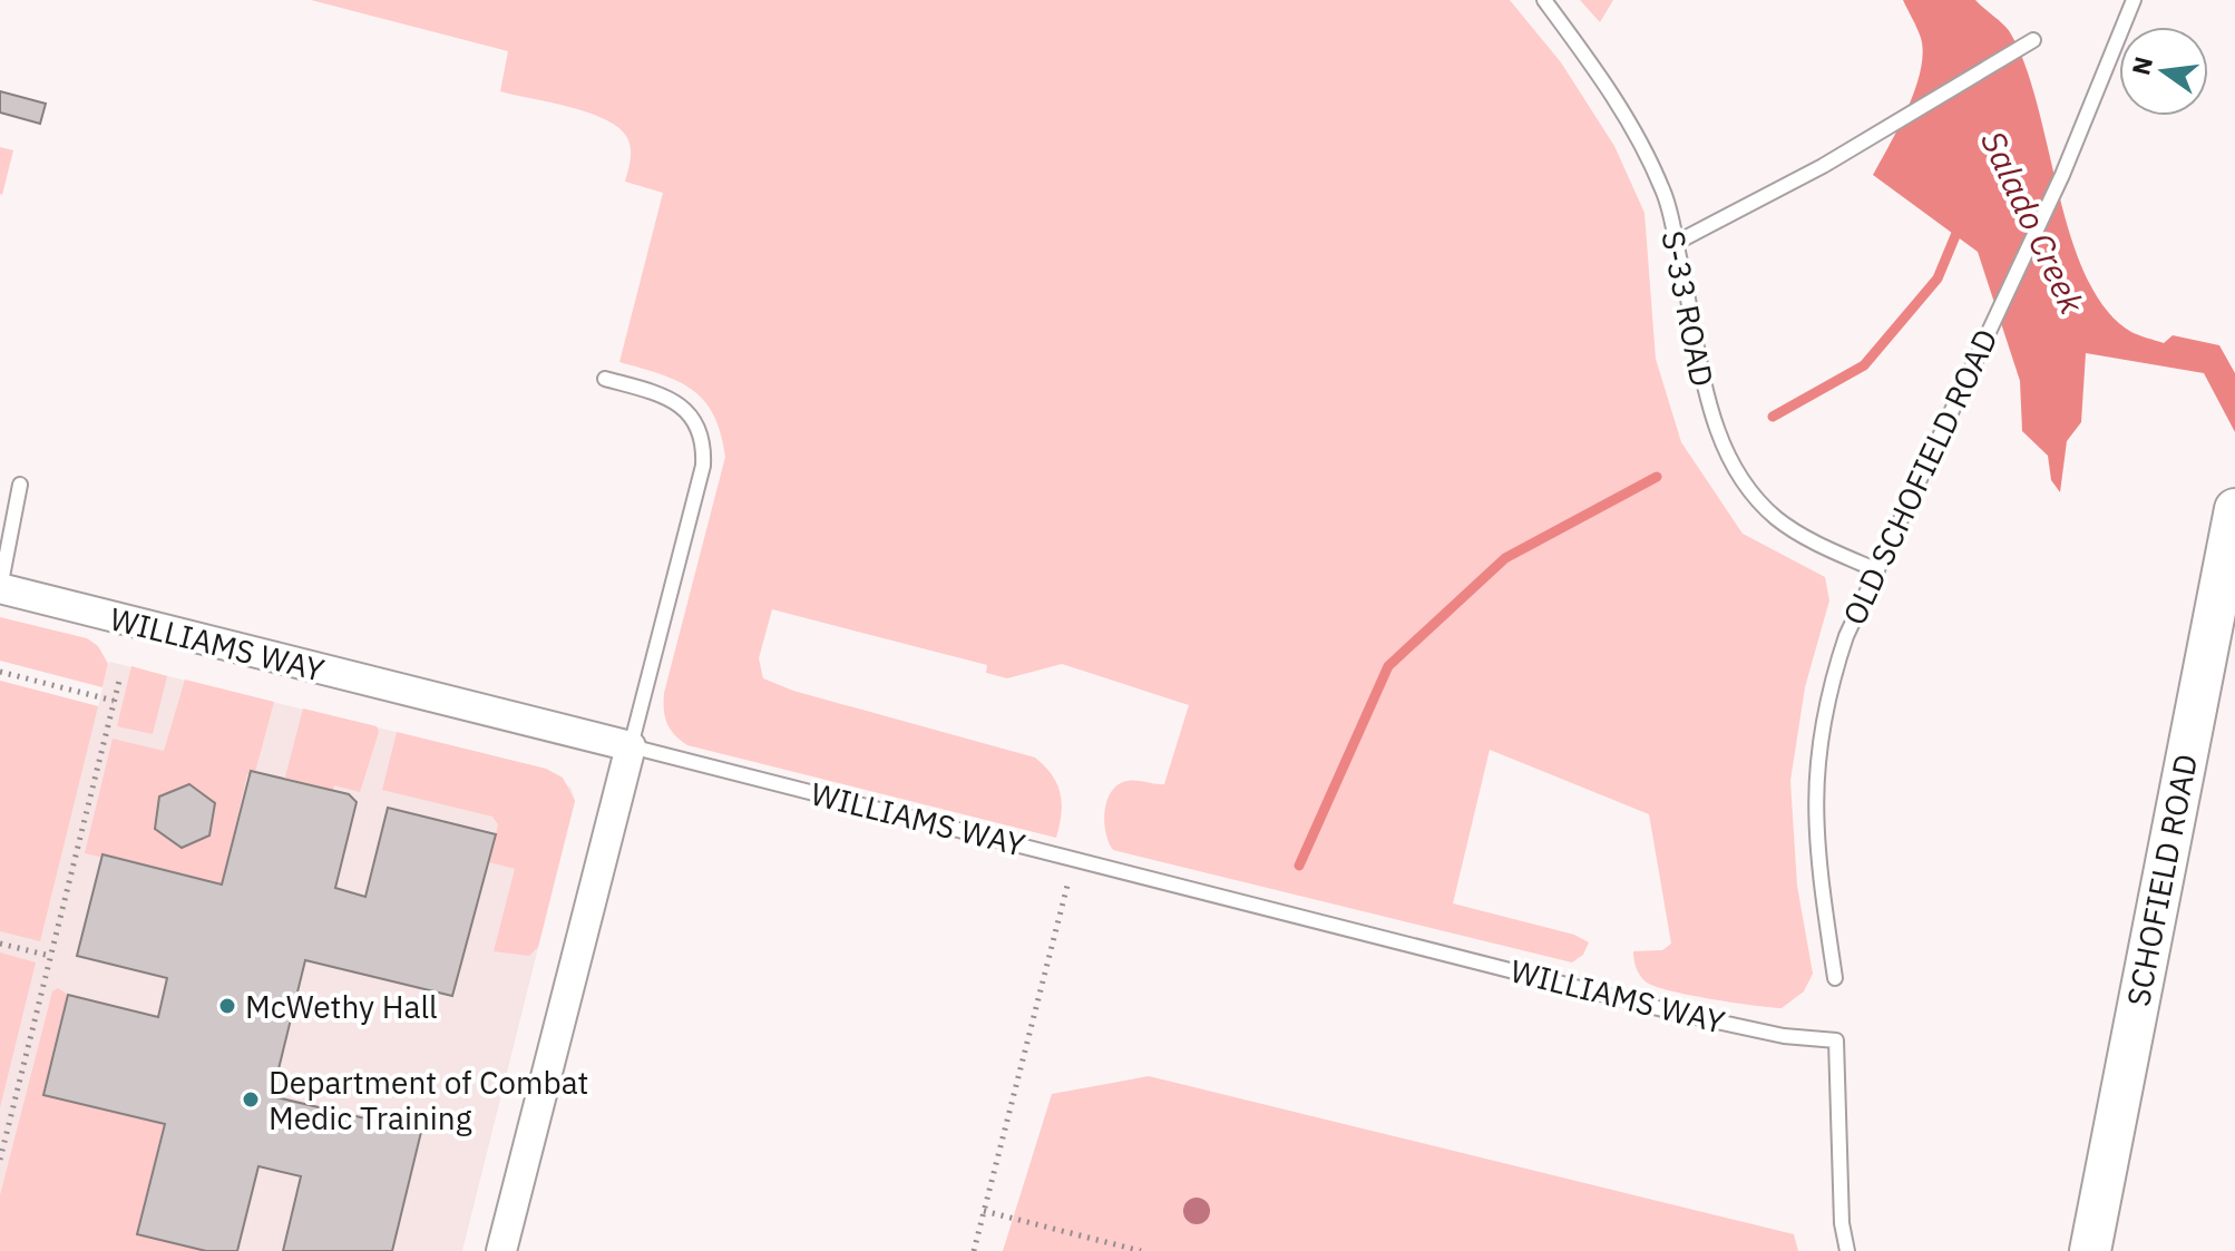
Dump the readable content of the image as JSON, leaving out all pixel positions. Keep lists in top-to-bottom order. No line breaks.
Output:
{"streets":{"street":["WILLIAMS WAY","SCHOFIELD ROAD"],"lane":["S-33 ROAD","OLD SCHOFIELD ROAD"]},"crossings":[["S-33 ROAD","OLD SCHOFIELD ROAD"]],"water":["Salado Creek"],"places":["McWethy Hall","Department of Combat Medic Training"],"north":"left"}
